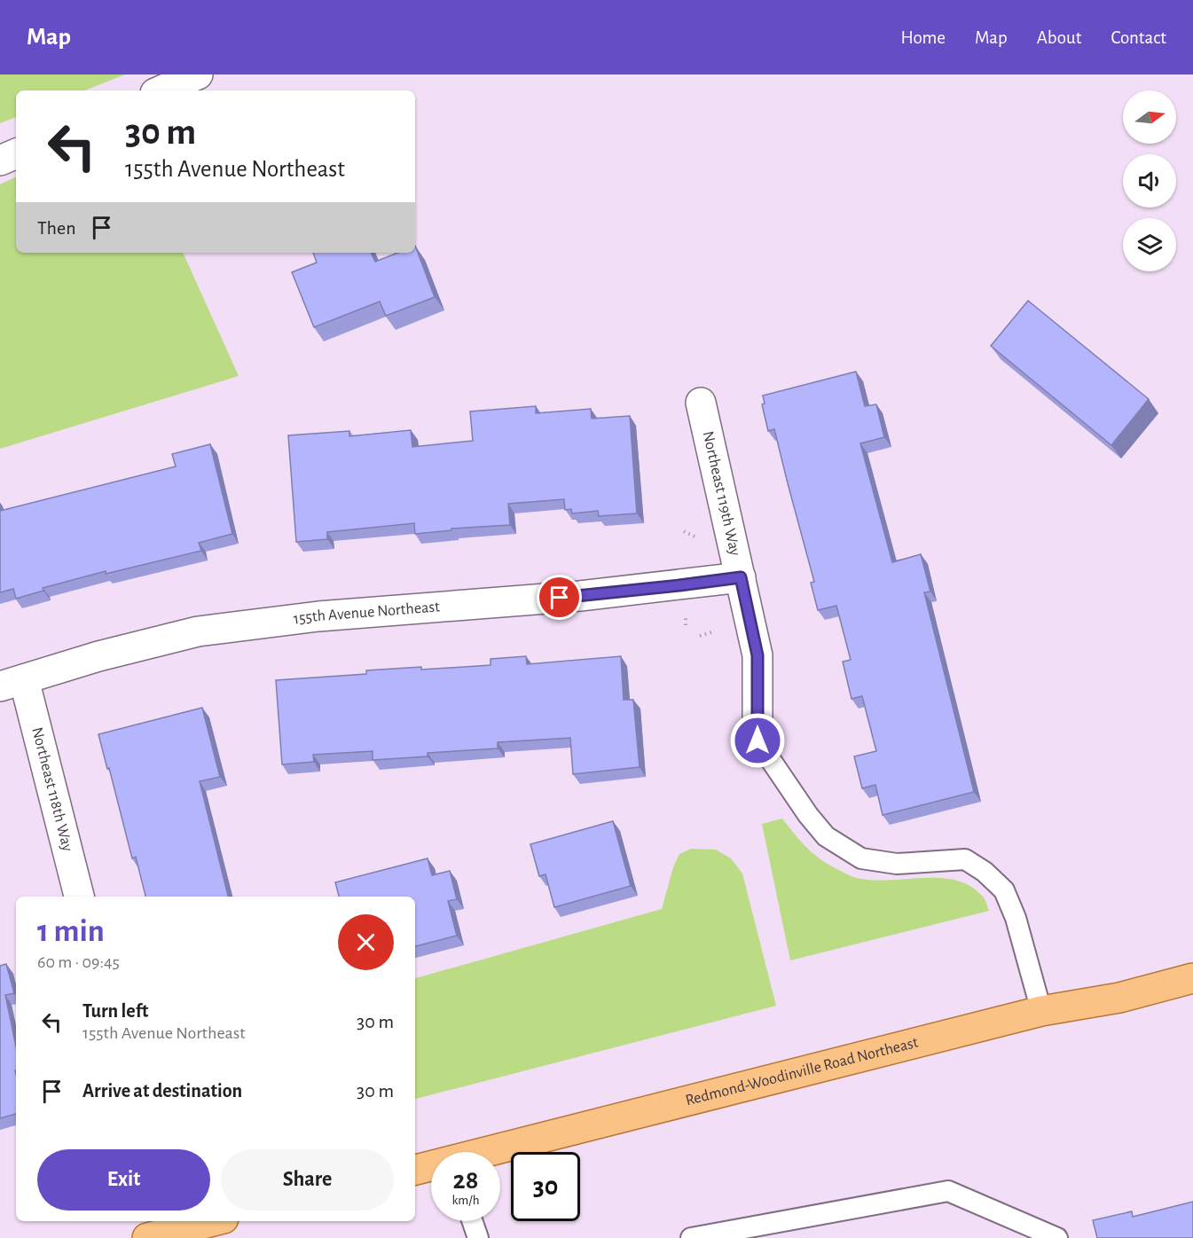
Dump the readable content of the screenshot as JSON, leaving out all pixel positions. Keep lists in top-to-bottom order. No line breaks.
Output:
{"streets":{"main road":["Redmond-Woodinville Road Northeast"],"street":["Northeast 119th Way","155th Avenue Northeast","Northeast 118th Way"]},"crossings":[["Northeast 119th Way","155th Avenue Northeast"],["155th Avenue Northeast","Northeast 118th Way"]],"north":"right","page":{"header":"Map","nav":["Home","Map","About","Contact"],"turn":["30 m","155th Avenue Northeast"],"then":"Then","heading":["1 min","60 m · 09:45"],"list":[{"name":"Turn left","note":"155th Avenue Northeast","value":"30 m"},{"name":"Arrive at destination","value":"30 m"}],"buttons":["Exit","Share"],"speed":"28 km/h","limit":"30"}}
